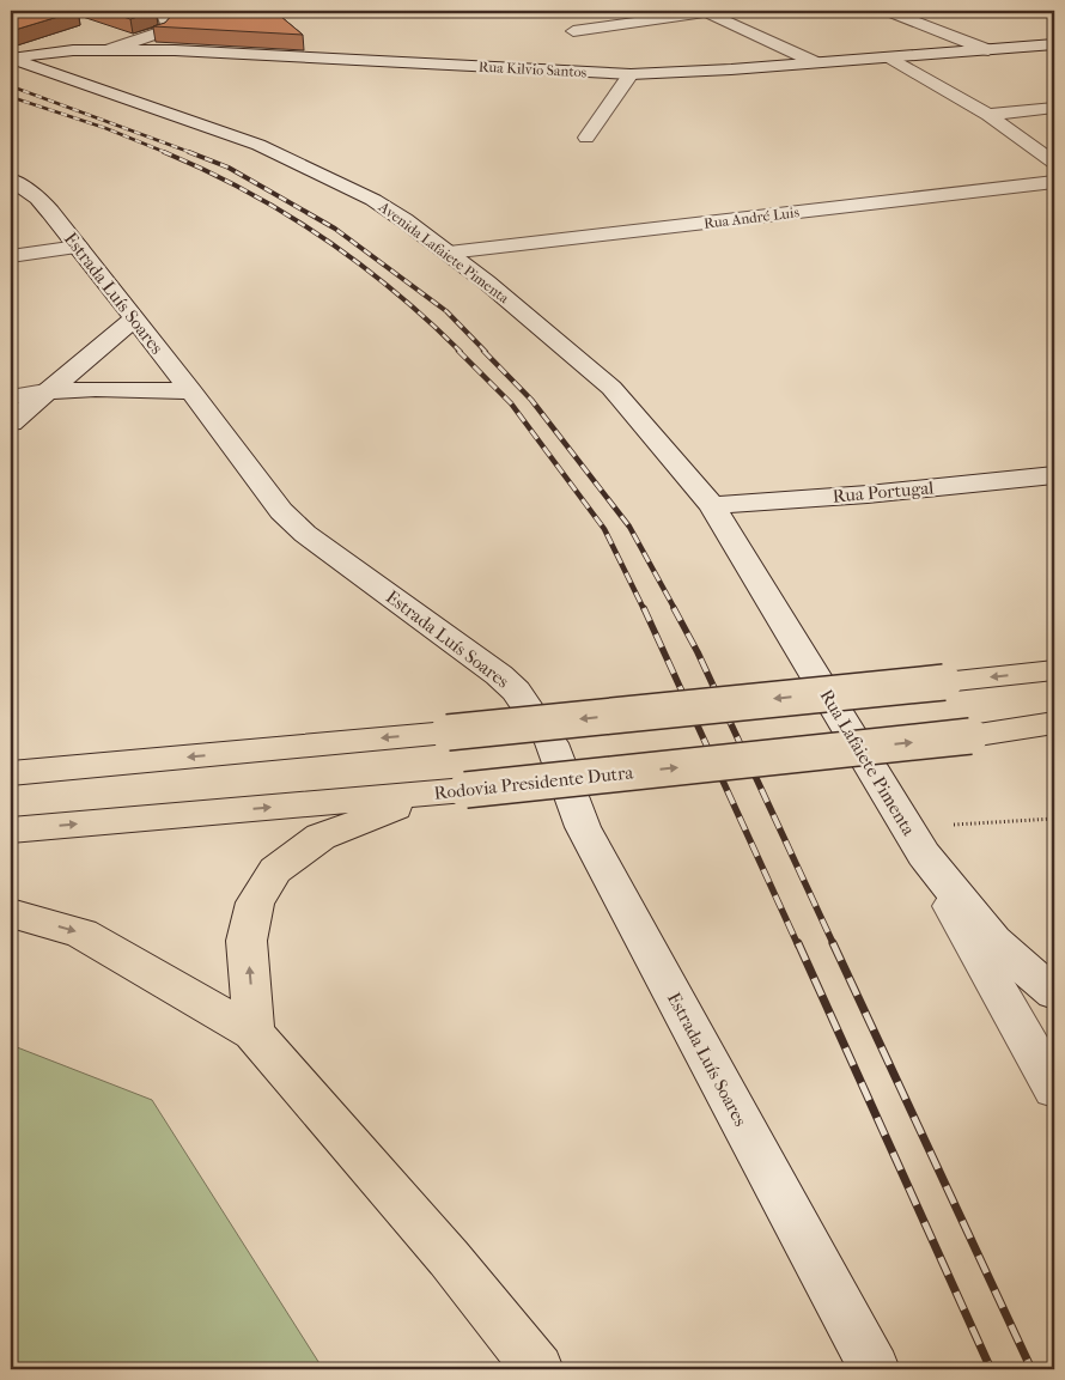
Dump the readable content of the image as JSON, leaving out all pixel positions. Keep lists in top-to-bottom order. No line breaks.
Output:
{"streets":{"highway":["Rodovia Presidente Dutra"],"main road":["Rua Kilvio Santos","Rua André Luis","Avenida Lafaiete Pimenta","Estrada Luís Soares","Rua Portugal","Rua Lafaiete Pimenta"]},"crossings":[["Rua Kilvio Santos","Avenida Lafaiete Pimenta"],["Rua André Luis","Avenida Lafaiete Pimenta"],["Avenida Lafaiete Pimenta","Rua Portugal"],["Avenida Lafaiete Pimenta","Rua Lafaiete Pimenta"],["Rua Portugal","Rua Lafaiete Pimenta"]]}
